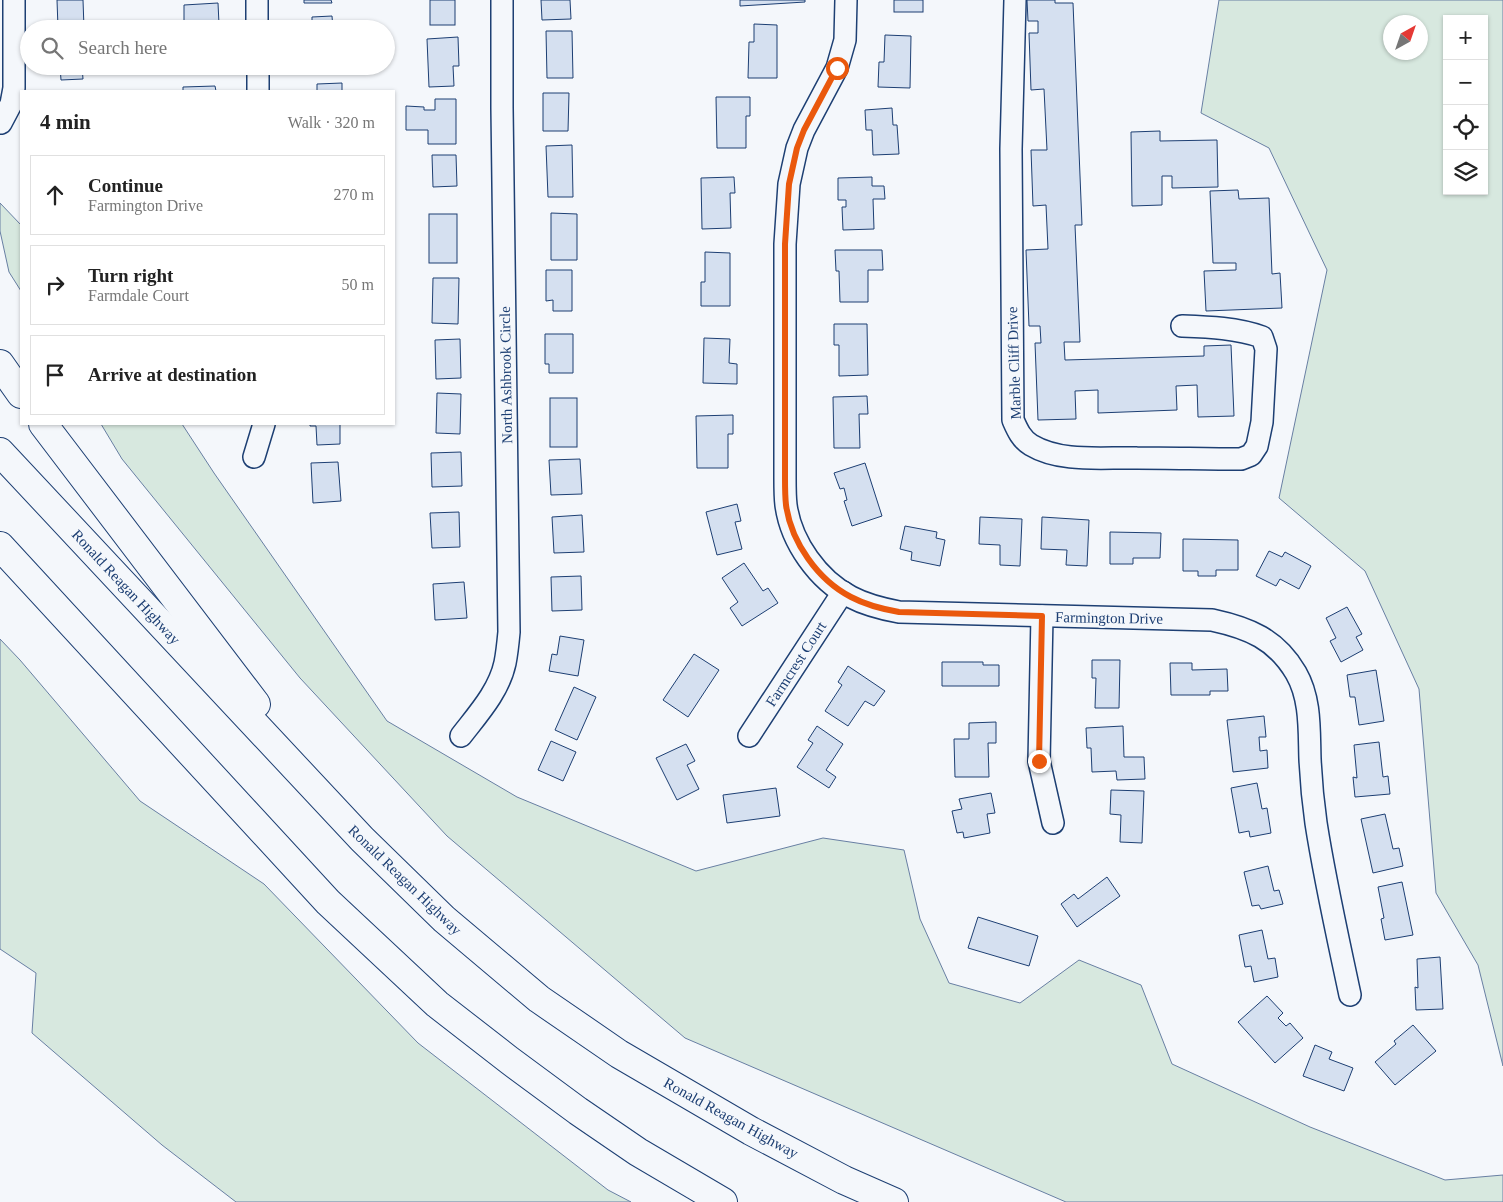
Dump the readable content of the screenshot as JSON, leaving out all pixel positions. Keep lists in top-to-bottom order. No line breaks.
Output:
{"streets":{"highway":["Ronald Reagan Highway"],"street":["Marble Cliff Drive","North Ashbrook Circle","Farmington Drive","Farmcrest Court"]},"crossings":[["Farmington Drive","Farmcrest Court"]],"north":"top right","page":{"map_buttons":["+","−"],"search":"Search here","heading":["4 min","Walk · 320 m"],"list":[["Continue","Farmington Drive","270 m"],["Turn right","Farmdale Court","50 m"],"Arrive at destination"]}}
